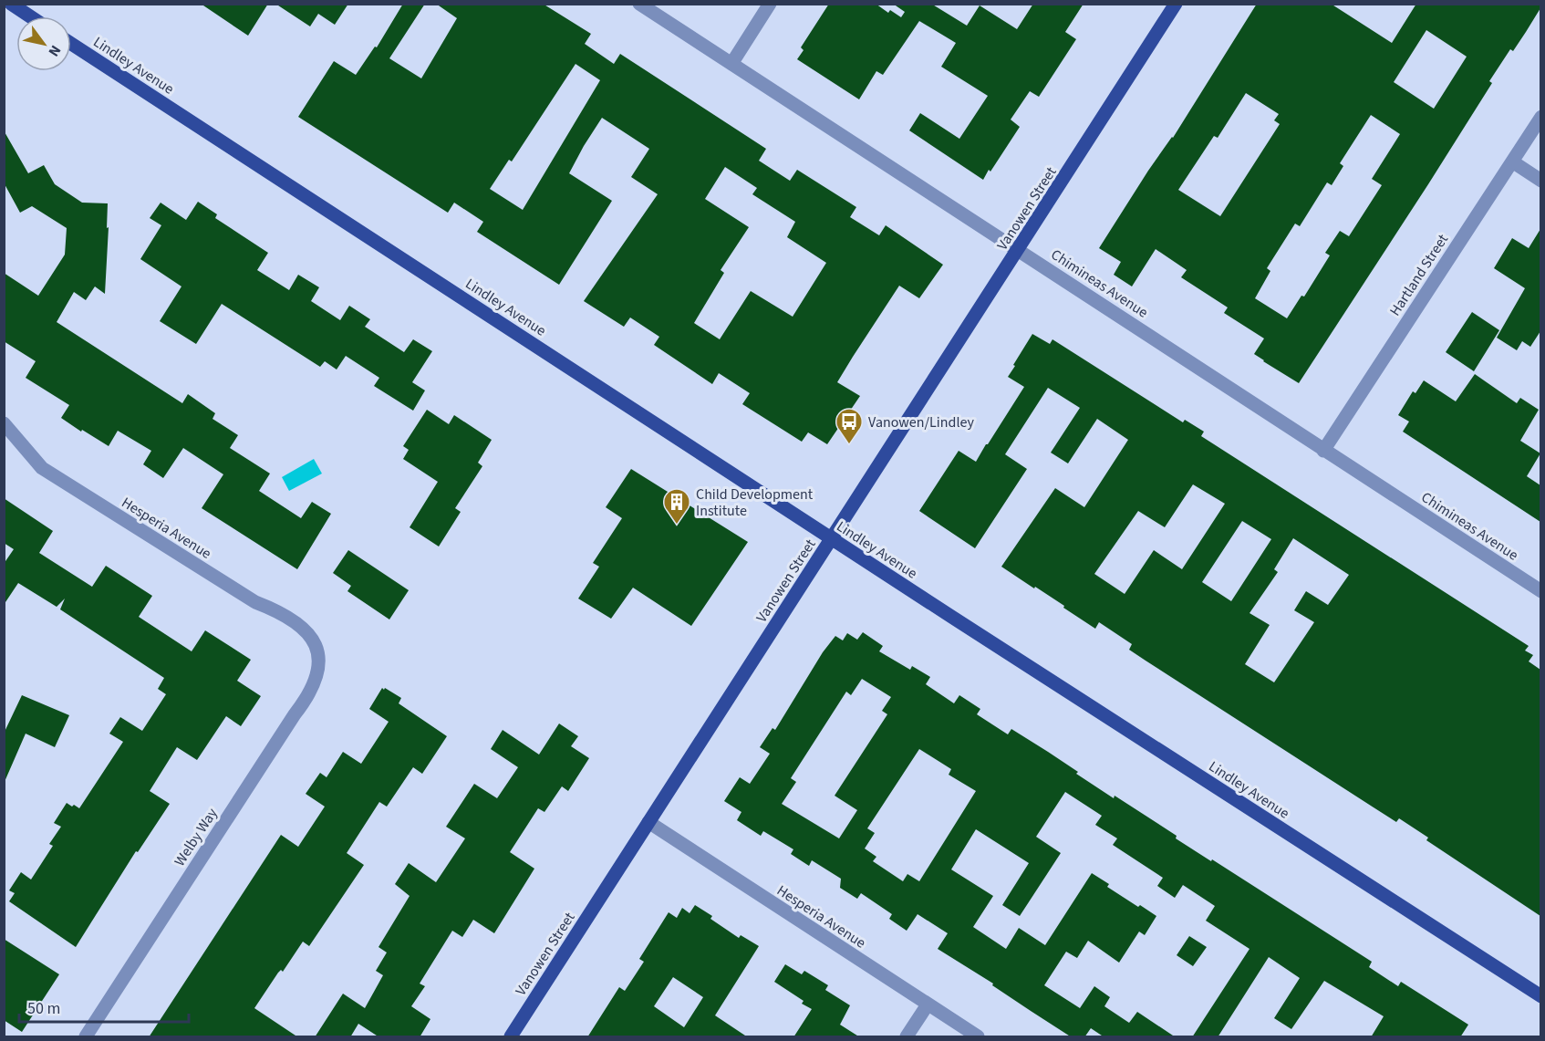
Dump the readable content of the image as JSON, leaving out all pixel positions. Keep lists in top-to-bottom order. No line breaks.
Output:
{"streets":{"main road":["Lindley Avenue","Vanowen Street"],"street":["Hartland Street","Chimineas Avenue","Hesperia Avenue","Welby Way"]},"crossings":[["Lindley Avenue","Vanowen Street"],["Vanowen Street","Chimineas Avenue"],["Vanowen Street","Hesperia Avenue"],["Hartland Street","Chimineas Avenue"],["Hesperia Avenue","Welby Way"]],"places":{"bus stop":["Vanowen/Lindley"],"building":["Child Development Institute"]},"scale_bar":"50 m","north":"bottom right"}
